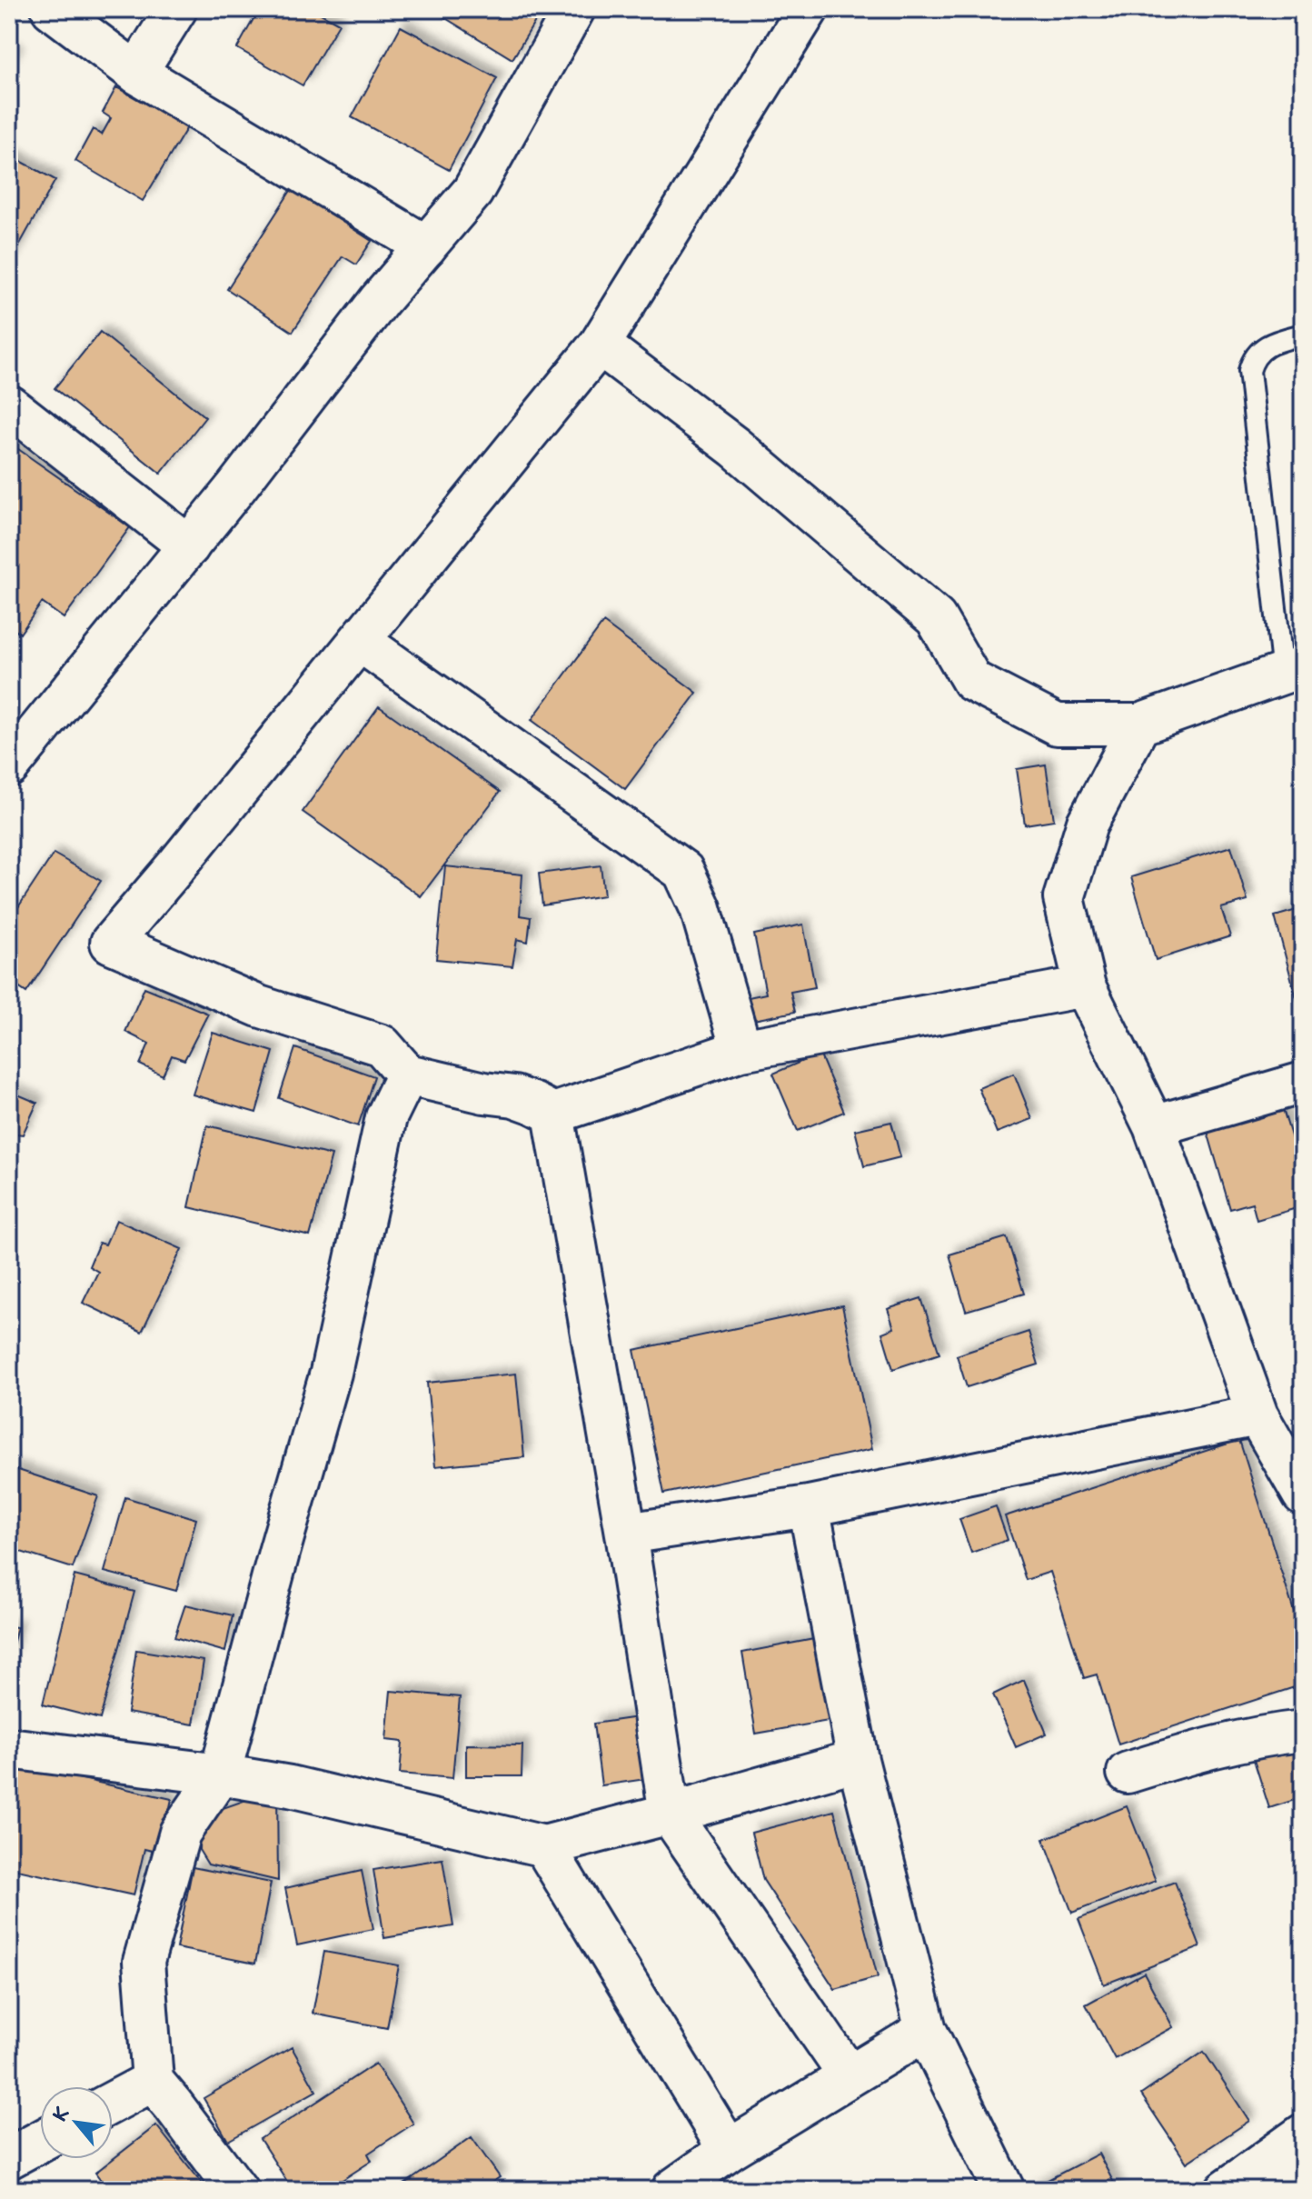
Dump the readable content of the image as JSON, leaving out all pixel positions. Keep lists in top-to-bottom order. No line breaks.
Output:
{"north":"top left"}
